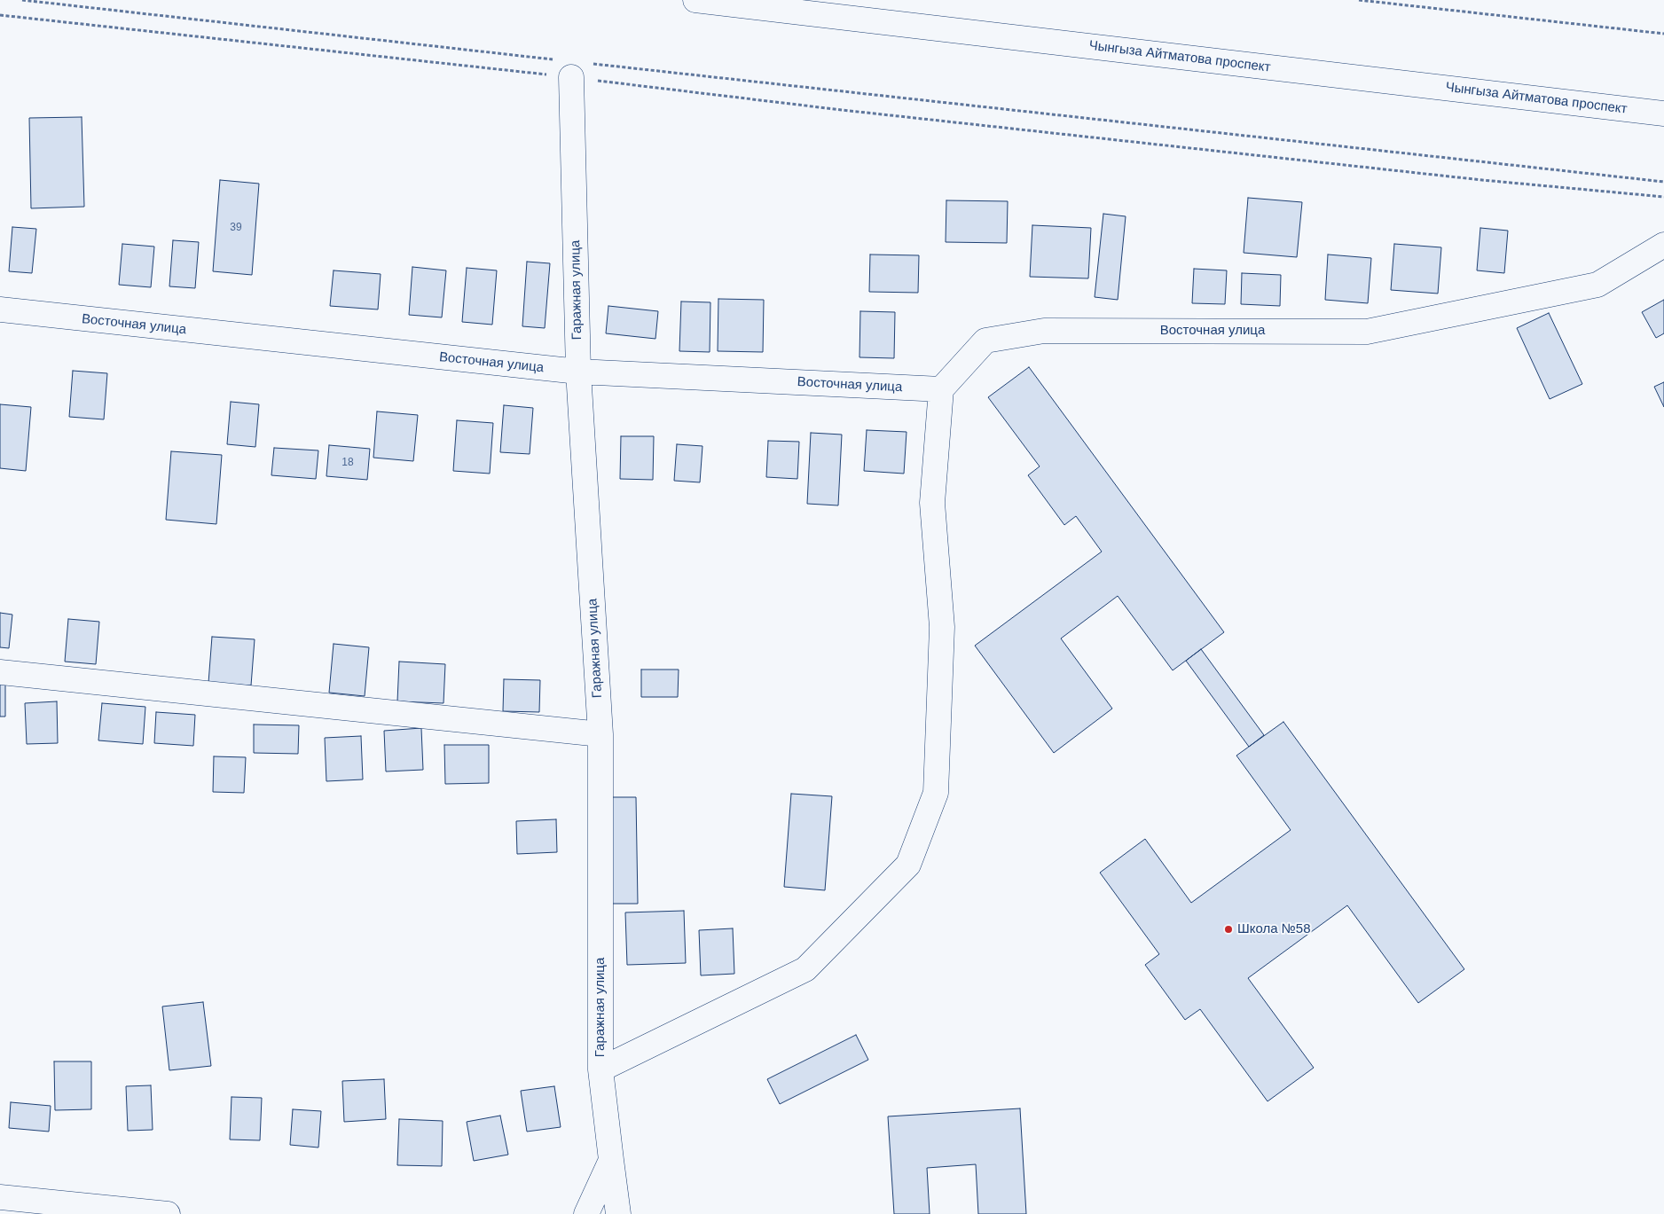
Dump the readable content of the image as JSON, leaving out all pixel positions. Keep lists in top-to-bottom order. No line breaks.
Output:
{"streets":{"street":["Чынгыза Айтматова проспект","Гаражная улица","Восточная улица"]},"crossings":[["Гаражная улица","Восточная улица"]],"places":["Школа №58"],"house_numbers":["39","18"]}
